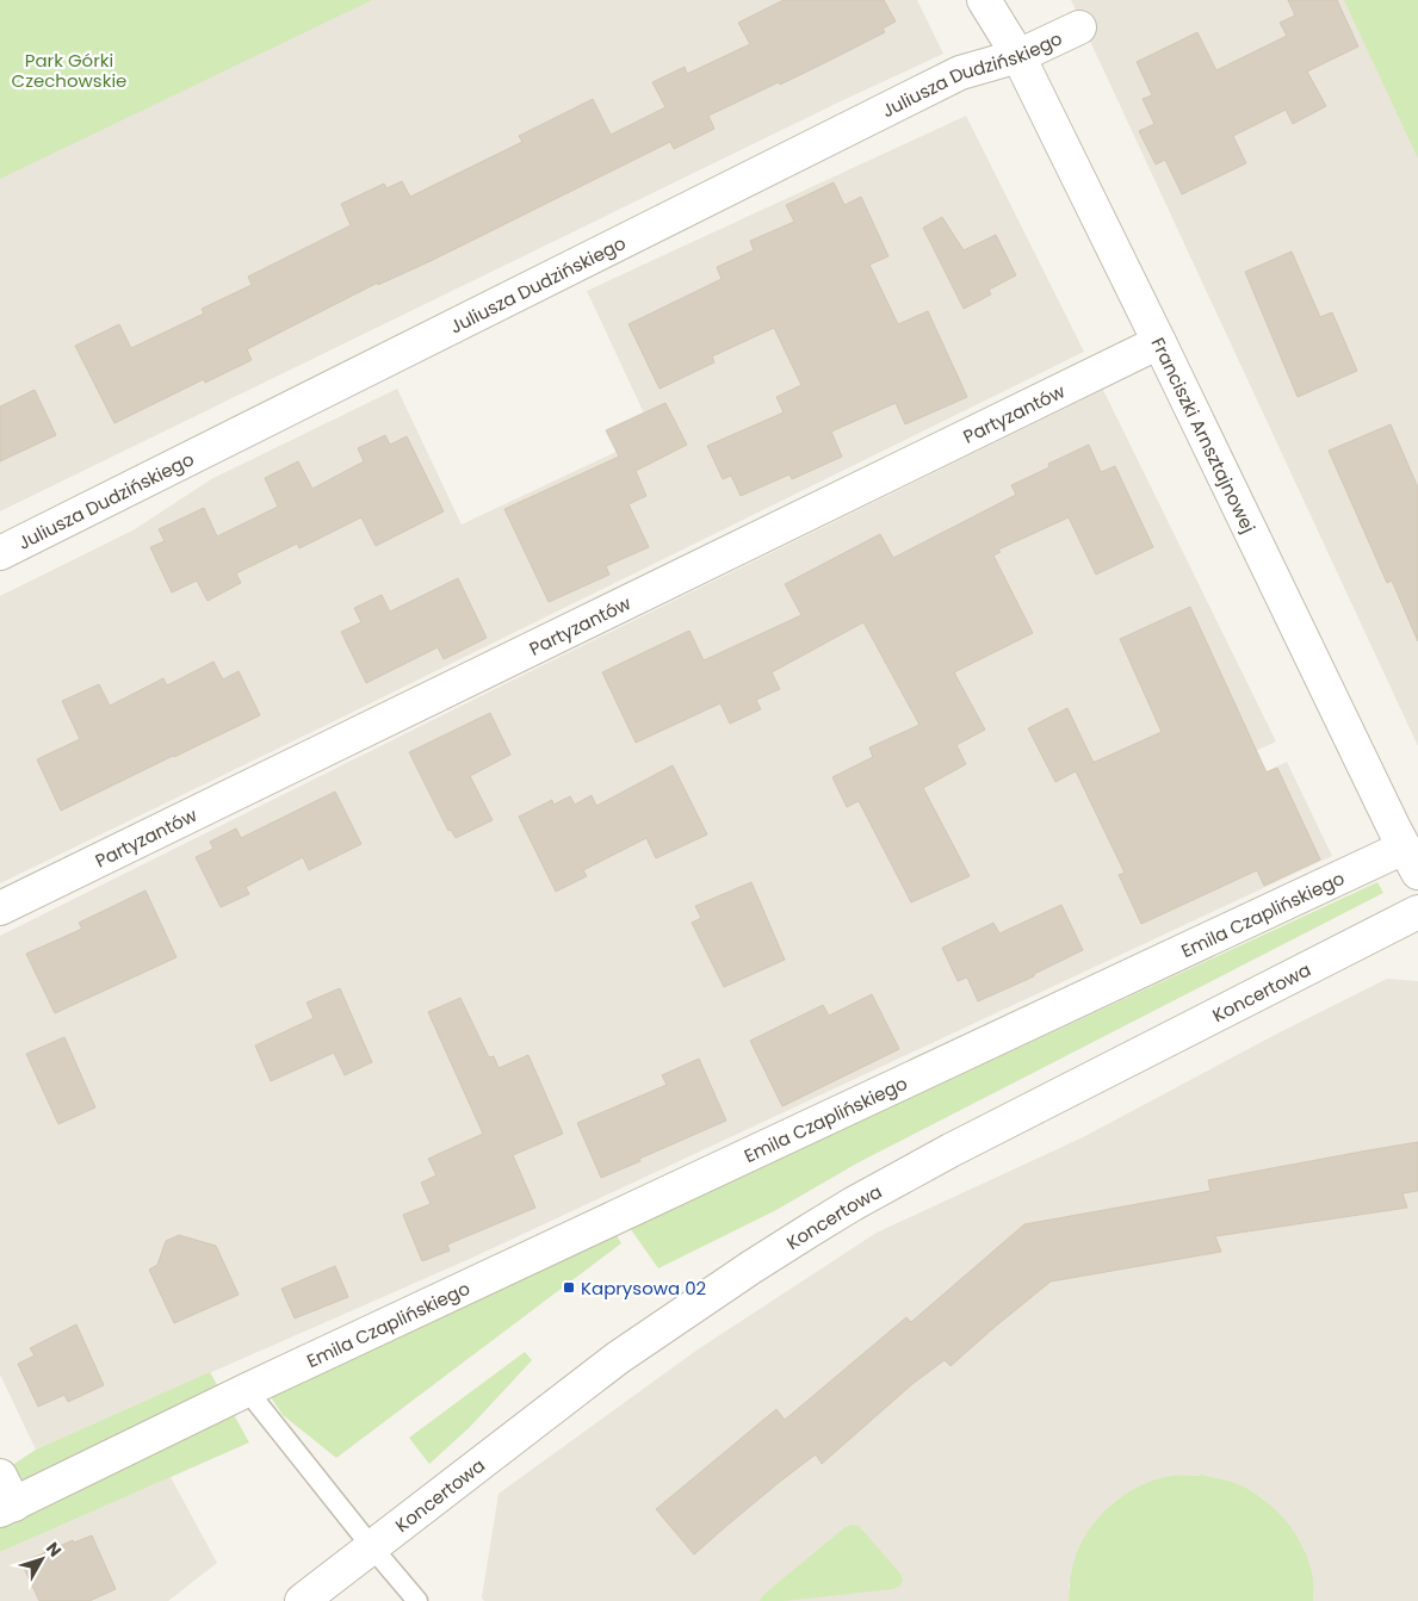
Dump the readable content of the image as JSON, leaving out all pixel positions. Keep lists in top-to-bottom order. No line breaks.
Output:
{"streets":{"street":["Juliusza Dudzińskiego","Partyzantów","Franciszki Arnsztajnowej","Emila Czaplińskiego","Koncertowa"]},"crossings":[["Juliusza Dudzińskiego","Franciszki Arnsztajnowej"],["Partyzantów","Franciszki Arnsztajnowej"],["Franciszki Arnsztajnowej","Emila Czaplińskiego"]],"parks":["Park Górki Czechowskie"],"places":{"transit":["Kaprysowa 02"]},"north":"top right"}
